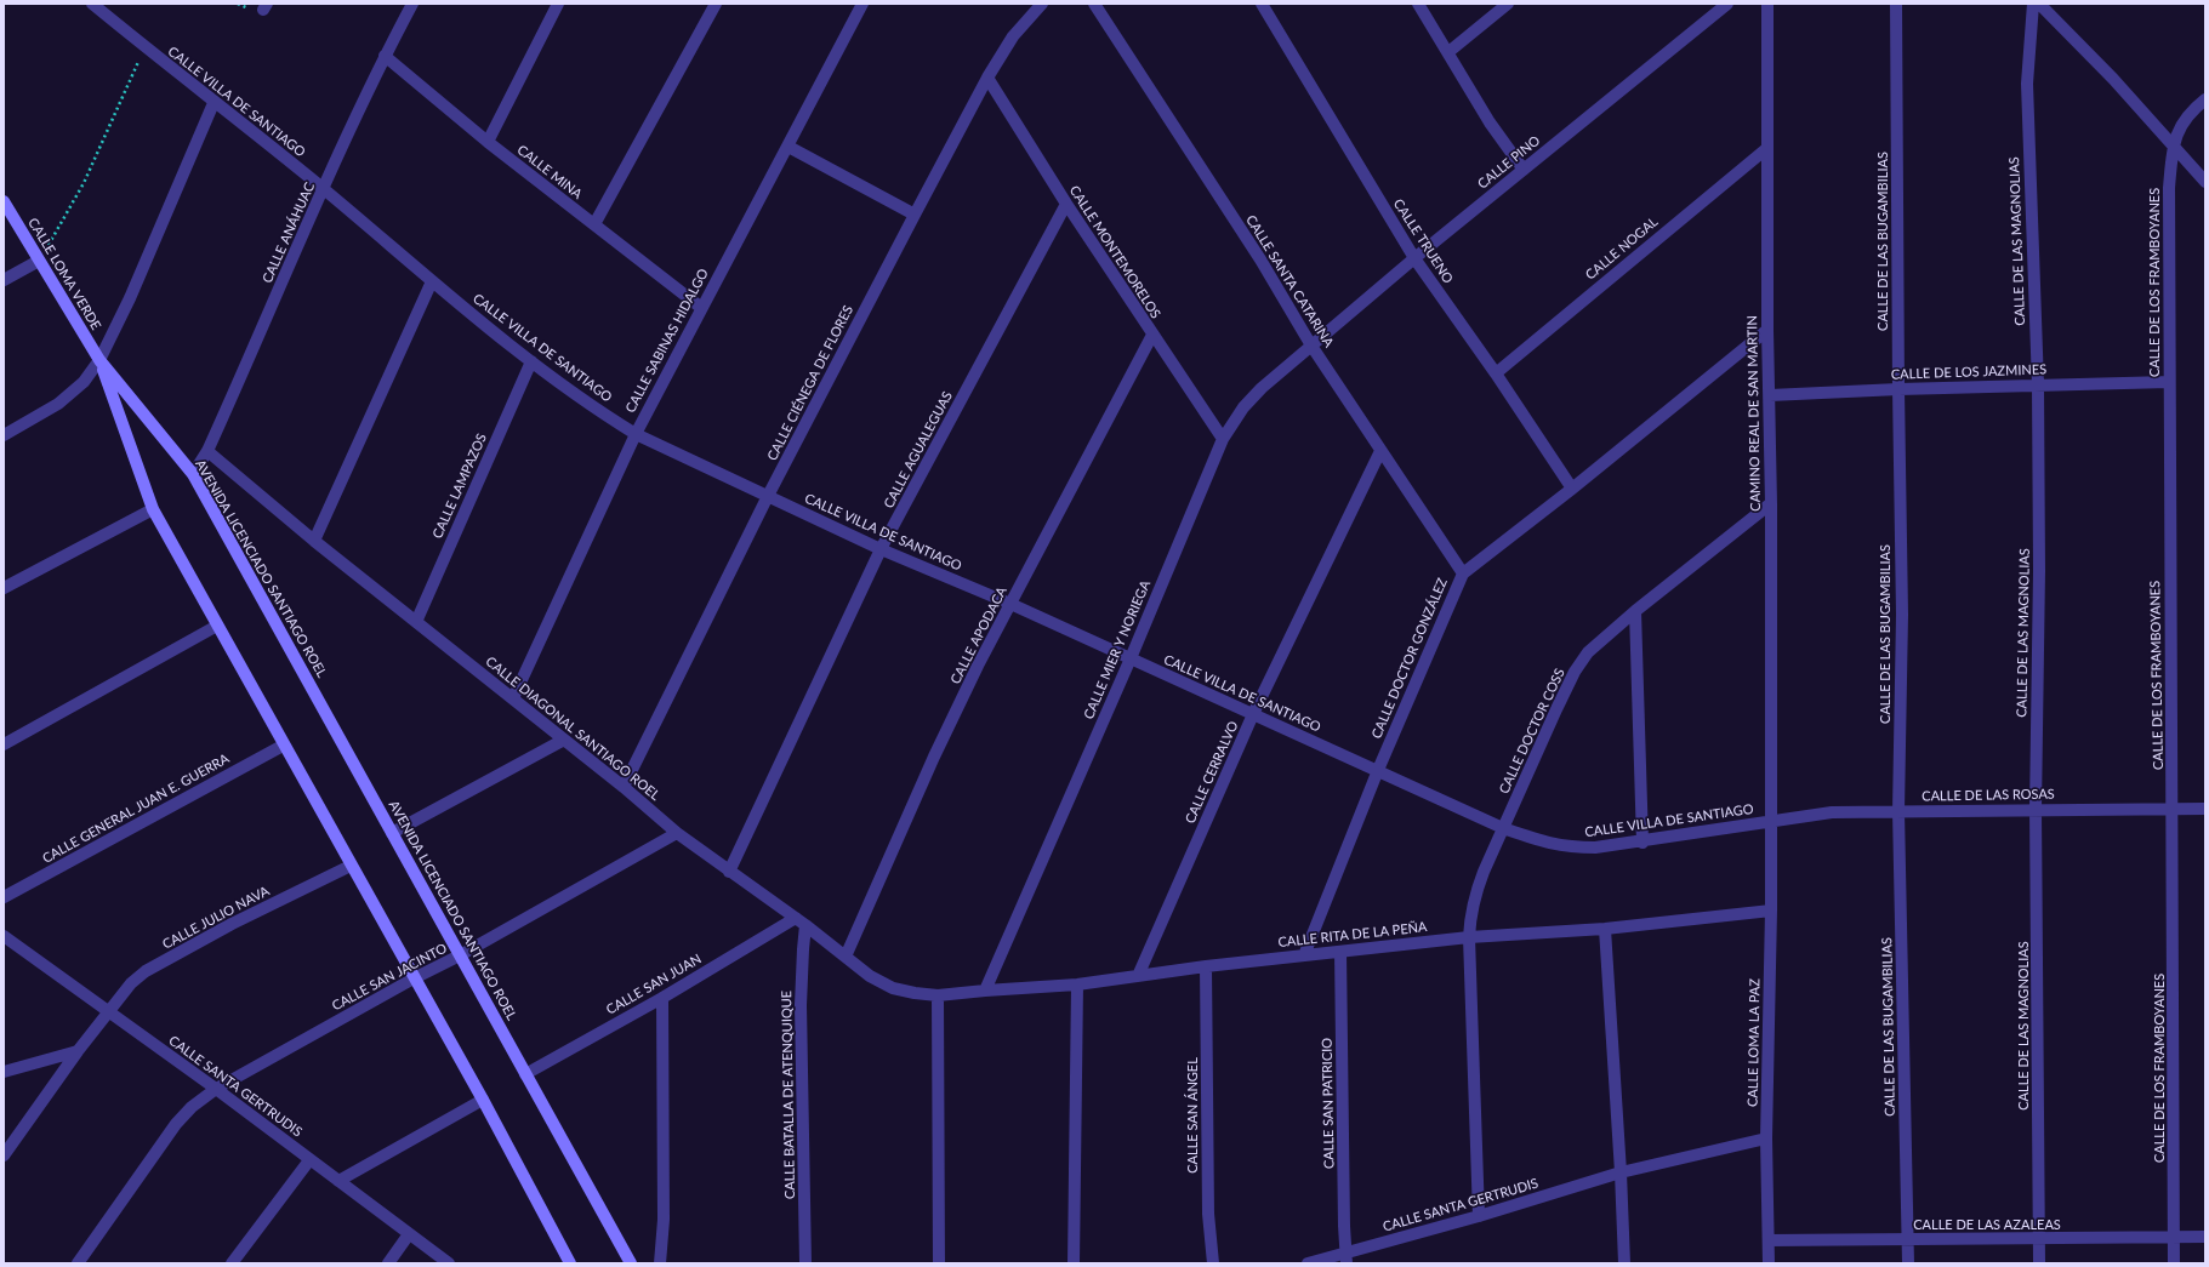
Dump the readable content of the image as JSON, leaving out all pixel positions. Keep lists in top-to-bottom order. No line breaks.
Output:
{"streets":{"street":["CALLE VILLA DE SANTIAGO","CALLE PINO","CALLE MINA","CALLE ANÁHUAC","CALLE TRUENO","CALLE DE LAS BUGAMBILIAS","CALLE DE LAS MAGNOLIAS","CALLE NOGAL","CALLE MONTEMORELOS","CALLE LOMA VERDE","CALLE SANTA CATARINA","CALLE DE LOS FRAMBOYANES","CALLE SABINAS HIDALGO","CALLE DE LOS JAZMINES","CALLE CIÉNEGA DE FLORES","CAMINO REAL DE SAN MARTIN","CALLE AGUALEGUAS","CALLE LAMPAZOS","AVENIDA LICENCIADO SANTIAGO ROEL","CALLE APODACA","CALLE MIER Y NORIEGA","CALLE DOCTOR GONZÁLEZ","CALLE DIAGONAL SANTIAGO ROEL","CALLE DOCTOR COSS","CALLE CERRALVO","CALLE DE LAS ROSAS","CALLE GENERAL JUAN E. GUERRA","CALLE JULIO NAVA","CALLE RITA DE LA PEÑA","CALLE SAN JACINTO","CALLE SAN JUAN","CALLE LOMA LA PAZ","CALLE SANTA GERTRUDIS","CALLE BATALLA DE ATENQUIQUE","CALLE SAN PATRICIO","CALLE SAN ÁNGEL","CALLE DE LAS AZALEAS"]},"crossings":[["CALLE VILLA DE SANTIAGO","CALLE ANÁHUAC"],["CALLE VILLA DE SANTIAGO","CALLE SABINAS HIDALGO"],["CALLE VILLA DE SANTIAGO","CALLE CIÉNEGA DE FLORES"],["CALLE VILLA DE SANTIAGO","CAMINO REAL DE SAN MARTIN"],["CALLE VILLA DE SANTIAGO","CALLE AGUALEGUAS"],["CALLE VILLA DE SANTIAGO","CALLE LAMPAZOS"],["CALLE VILLA DE SANTIAGO","CALLE APODACA"],["CALLE VILLA DE SANTIAGO","CALLE MIER Y NORIEGA"],["CALLE VILLA DE SANTIAGO","CALLE DOCTOR GONZÁLEZ"],["CALLE VILLA DE SANTIAGO","CALLE DOCTOR COSS"],["CALLE VILLA DE SANTIAGO","CALLE CERRALVO"],["CALLE VILLA DE SANTIAGO","CALLE DE LAS ROSAS"],["CALLE VILLA DE SANTIAGO","CALLE LOMA LA PAZ"],["CALLE PINO","CALLE TRUENO"],["CALLE PINO","CALLE SANTA CATARINA"],["CALLE PINO","CALLE MIER Y NORIEGA"],["CALLE MINA","CALLE ANÁHUAC"],["CALLE MINA","CALLE SABINAS HIDALGO"],["CALLE ANÁHUAC","AVENIDA LICENCIADO SANTIAGO ROEL"],["CALLE ANÁHUAC","CALLE DIAGONAL SANTIAGO ROEL"],["CALLE TRUENO","CALLE NOGAL"],["CALLE TRUENO","CALLE DOCTOR GONZÁLEZ"],["CALLE DE LAS BUGAMBILIAS","CALLE DE LOS JAZMINES"],["CALLE DE LAS BUGAMBILIAS","CALLE DE LAS ROSAS"],["CALLE DE LAS BUGAMBILIAS","CALLE DE LAS AZALEAS"],["CALLE DE LAS MAGNOLIAS","CALLE DE LOS JAZMINES"],["CALLE DE LAS MAGNOLIAS","CALLE DE LAS ROSAS"],["CALLE DE LAS MAGNOLIAS","CALLE DE LAS AZALEAS"],["CALLE NOGAL","CAMINO REAL DE SAN MARTIN"],["CALLE MONTEMORELOS","CALLE CIÉNEGA DE FLORES"],["CALLE MONTEMORELOS","CALLE AGUALEGUAS"],["CALLE MONTEMORELOS","CALLE APODACA"],["CALLE MONTEMORELOS","CALLE MIER Y NORIEGA"],["CALLE LOMA VERDE","AVENIDA LICENCIADO SANTIAGO ROEL"],["CALLE SANTA CATARINA","CALLE MIER Y NORIEGA"],["CALLE SANTA CATARINA","CALLE DOCTOR GONZÁLEZ"],["CALLE SANTA CATARINA","CALLE CERRALVO"],["CALLE DE LOS FRAMBOYANES","CALLE DE LOS JAZMINES"],["CALLE DE LOS FRAMBOYANES","CALLE DE LAS ROSAS"],["CALLE DE LOS FRAMBOYANES","CALLE DE LAS AZALEAS"],["CALLE SABINAS HIDALGO","CALLE DIAGONAL SANTIAGO ROEL"],["CALLE DE LOS JAZMINES","CAMINO REAL DE SAN MARTIN"],["CALLE CIÉNEGA DE FLORES","CALLE DIAGONAL SANTIAGO ROEL"],["CAMINO REAL DE SAN MARTIN","CALLE DOCTOR GONZÁLEZ"],["CAMINO REAL DE SAN MARTIN","CALLE DOCTOR COSS"],["CAMINO REAL DE SAN MARTIN","CALLE DE LAS ROSAS"],["CAMINO REAL DE SAN MARTIN","CALLE LOMA LA PAZ"],["CALLE AGUALEGUAS","CALLE DIAGONAL SANTIAGO ROEL"],["CALLE LAMPAZOS","CALLE DIAGONAL SANTIAGO ROEL"],["AVENIDA LICENCIADO SANTIAGO ROEL","CALLE SAN JACINTO"],["AVENIDA LICENCIADO SANTIAGO ROEL","CALLE SAN JUAN"],["CALLE APODACA","CALLE DIAGONAL SANTIAGO ROEL"],["CALLE MIER Y NORIEGA","CALLE RITA DE LA PEÑA"],["CALLE DOCTOR GONZÁLEZ","CALLE RITA DE LA PEÑA"],["CALLE DIAGONAL SANTIAGO ROEL","CALLE RITA DE LA PEÑA"],["CALLE DIAGONAL SANTIAGO ROEL","CALLE SAN JACINTO"],["CALLE DIAGONAL SANTIAGO ROEL","CALLE SAN JUAN"],["CALLE DIAGONAL SANTIAGO ROEL","CALLE BATALLA DE ATENQUIQUE"],["CALLE DOCTOR COSS","CALLE RITA DE LA PEÑA"],["CALLE DOCTOR COSS","CALLE SANTA GERTRUDIS"],["CALLE CERRALVO","CALLE RITA DE LA PEÑA"],["CALLE DE LAS ROSAS","CALLE LOMA LA PAZ"],["CALLE JULIO NAVA","CALLE SANTA GERTRUDIS"],["CALLE RITA DE LA PEÑA","CALLE LOMA LA PAZ"],["CALLE RITA DE LA PEÑA","CALLE SAN PATRICIO"],["CALLE RITA DE LA PEÑA","CALLE SAN ÁNGEL"],["CALLE SAN JACINTO","CALLE SANTA GERTRUDIS"],["CALLE LOMA LA PAZ","CALLE SANTA GERTRUDIS"],["CALLE LOMA LA PAZ","CALLE DE LAS AZALEAS"],["CALLE SANTA GERTRUDIS","CALLE SAN PATRICIO"]]}
